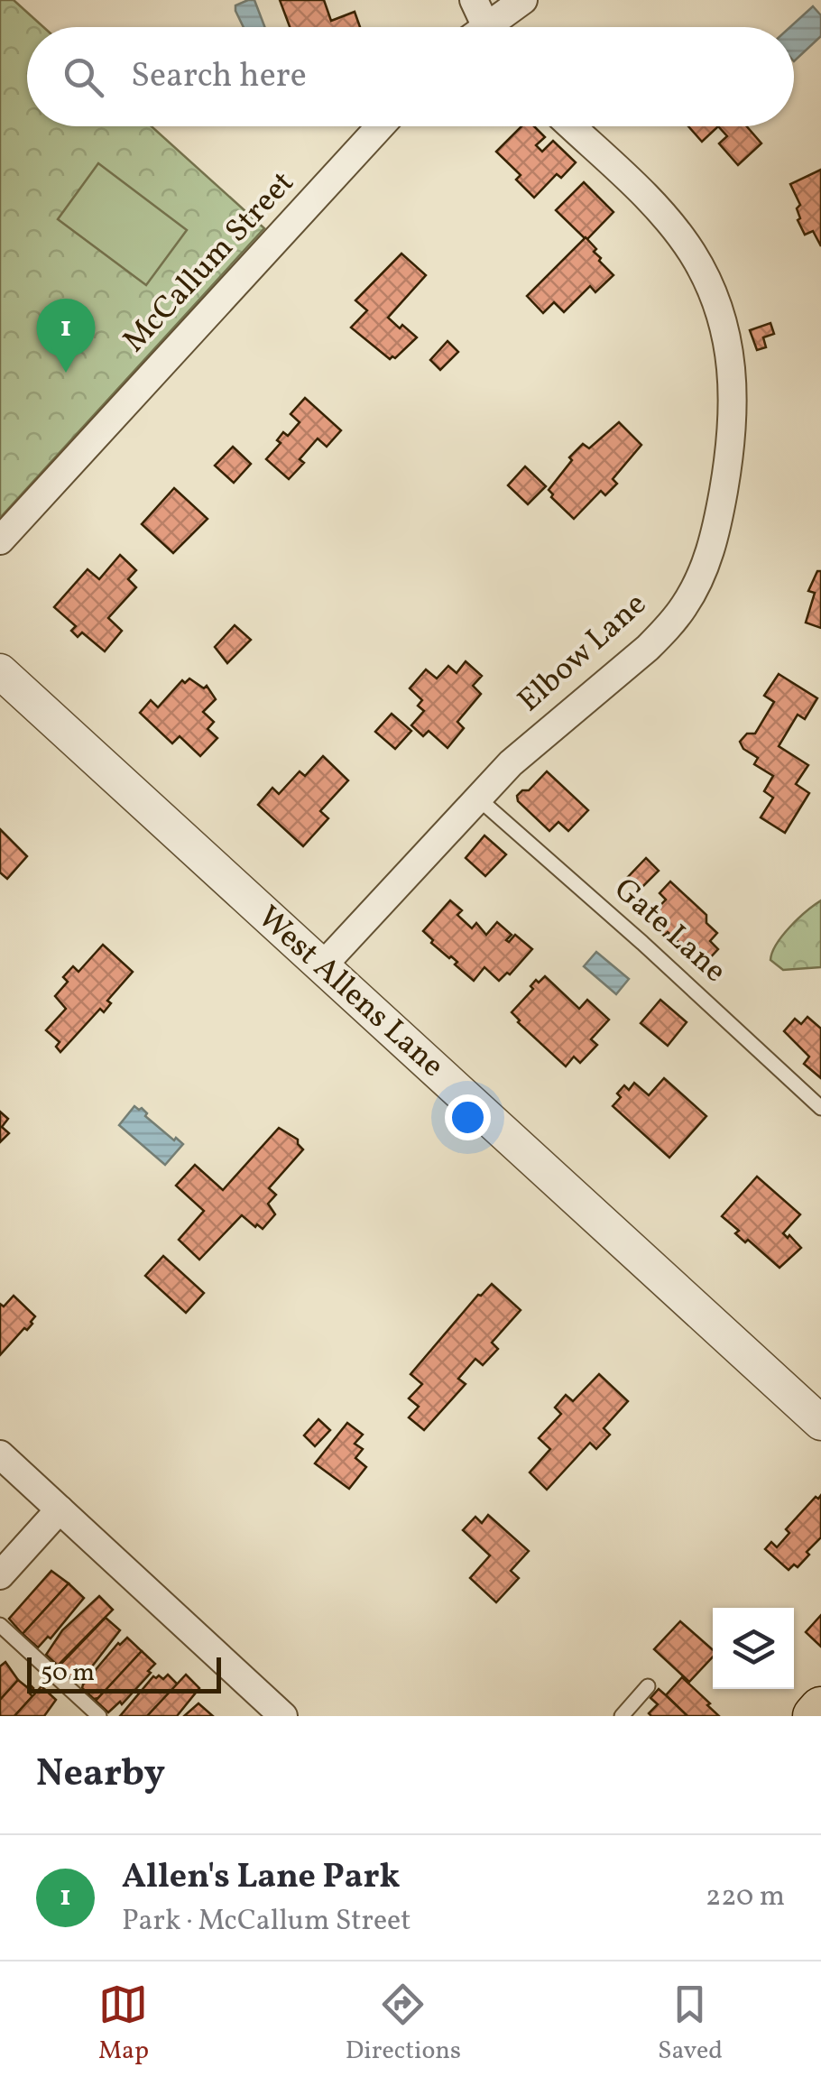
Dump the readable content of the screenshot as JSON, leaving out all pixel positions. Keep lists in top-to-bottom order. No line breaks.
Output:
{"streets":{"street":["McCallum Street","Elbow Lane","West Allens Lane"],"lane":["Gate Lane"]},"crossings":[["Elbow Lane","Gate Lane"],["Elbow Lane","West Allens Lane"]],"scale_bar":"50 m","page":{"search":"Search here","pins":"1","scale":"50 m","heading":"Nearby","list":[{"mark":"1","name":"Allen's Lane Park","note":"Park · McCallum Street","value":"220 m"}],"nav":["Map","Directions","Saved"]}}
